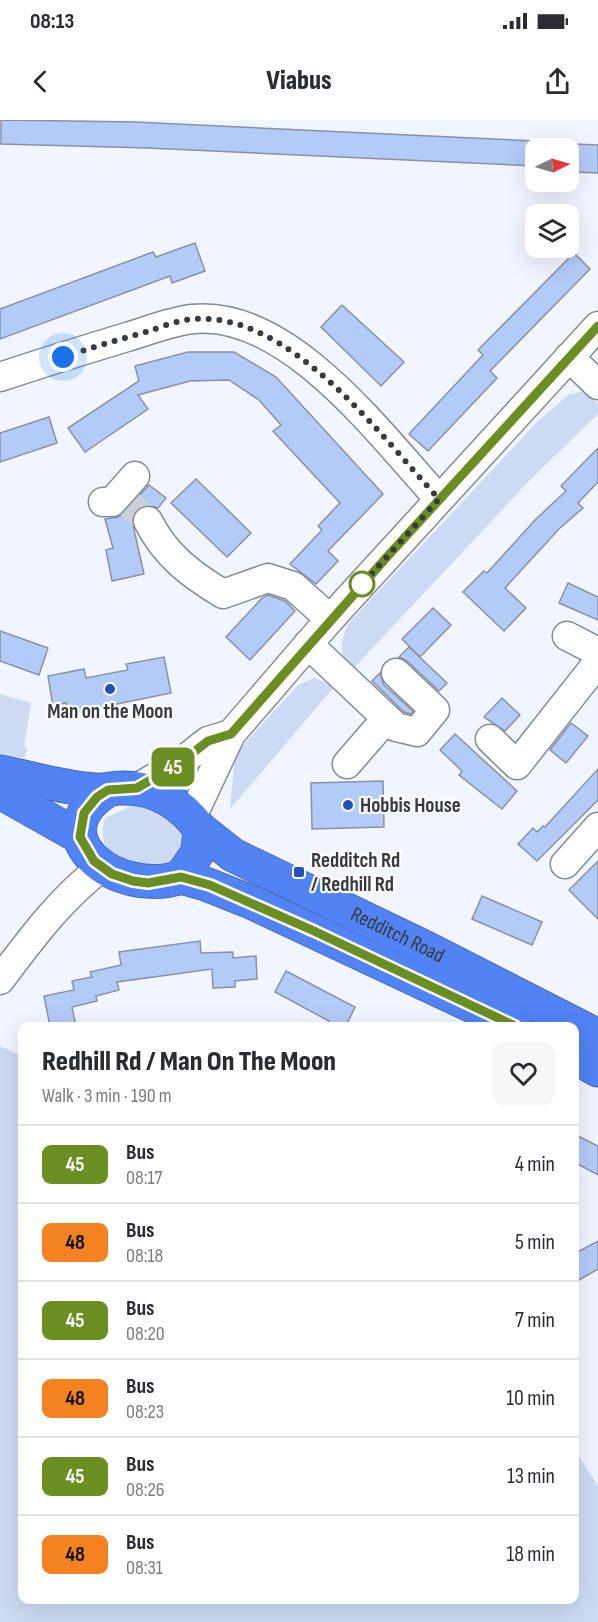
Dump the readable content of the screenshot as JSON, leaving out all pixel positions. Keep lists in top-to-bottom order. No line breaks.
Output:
{"streets":{"highway":["Redditch Road"]},"places":{"other":["Man on the Moon","Hobbis House"],"transit":["Redditch Rd / Redhill Rd"]},"lines":["bus line 45"],"north":"right","page":{"status":"08:13","header":"Viabus","on_map":"45","heading":["Redhill Rd / Man On The Moon","Walk · 3 min · 190 m"],"list":[{"mark":"45","name":"Bus","note":"08:17","value":"4 min"},{"mark":"48","name":"Bus","note":"08:18","value":"5 min"},{"mark":"45","name":"Bus","note":"08:20","value":"7 min"},{"mark":"48","name":"Bus","note":"08:23","value":"10 min"},{"mark":"45","name":"Bus","note":"08:26","value":"13 min"},{"mark":"48","name":"Bus","note":"08:31","value":"18 min"}]}}
